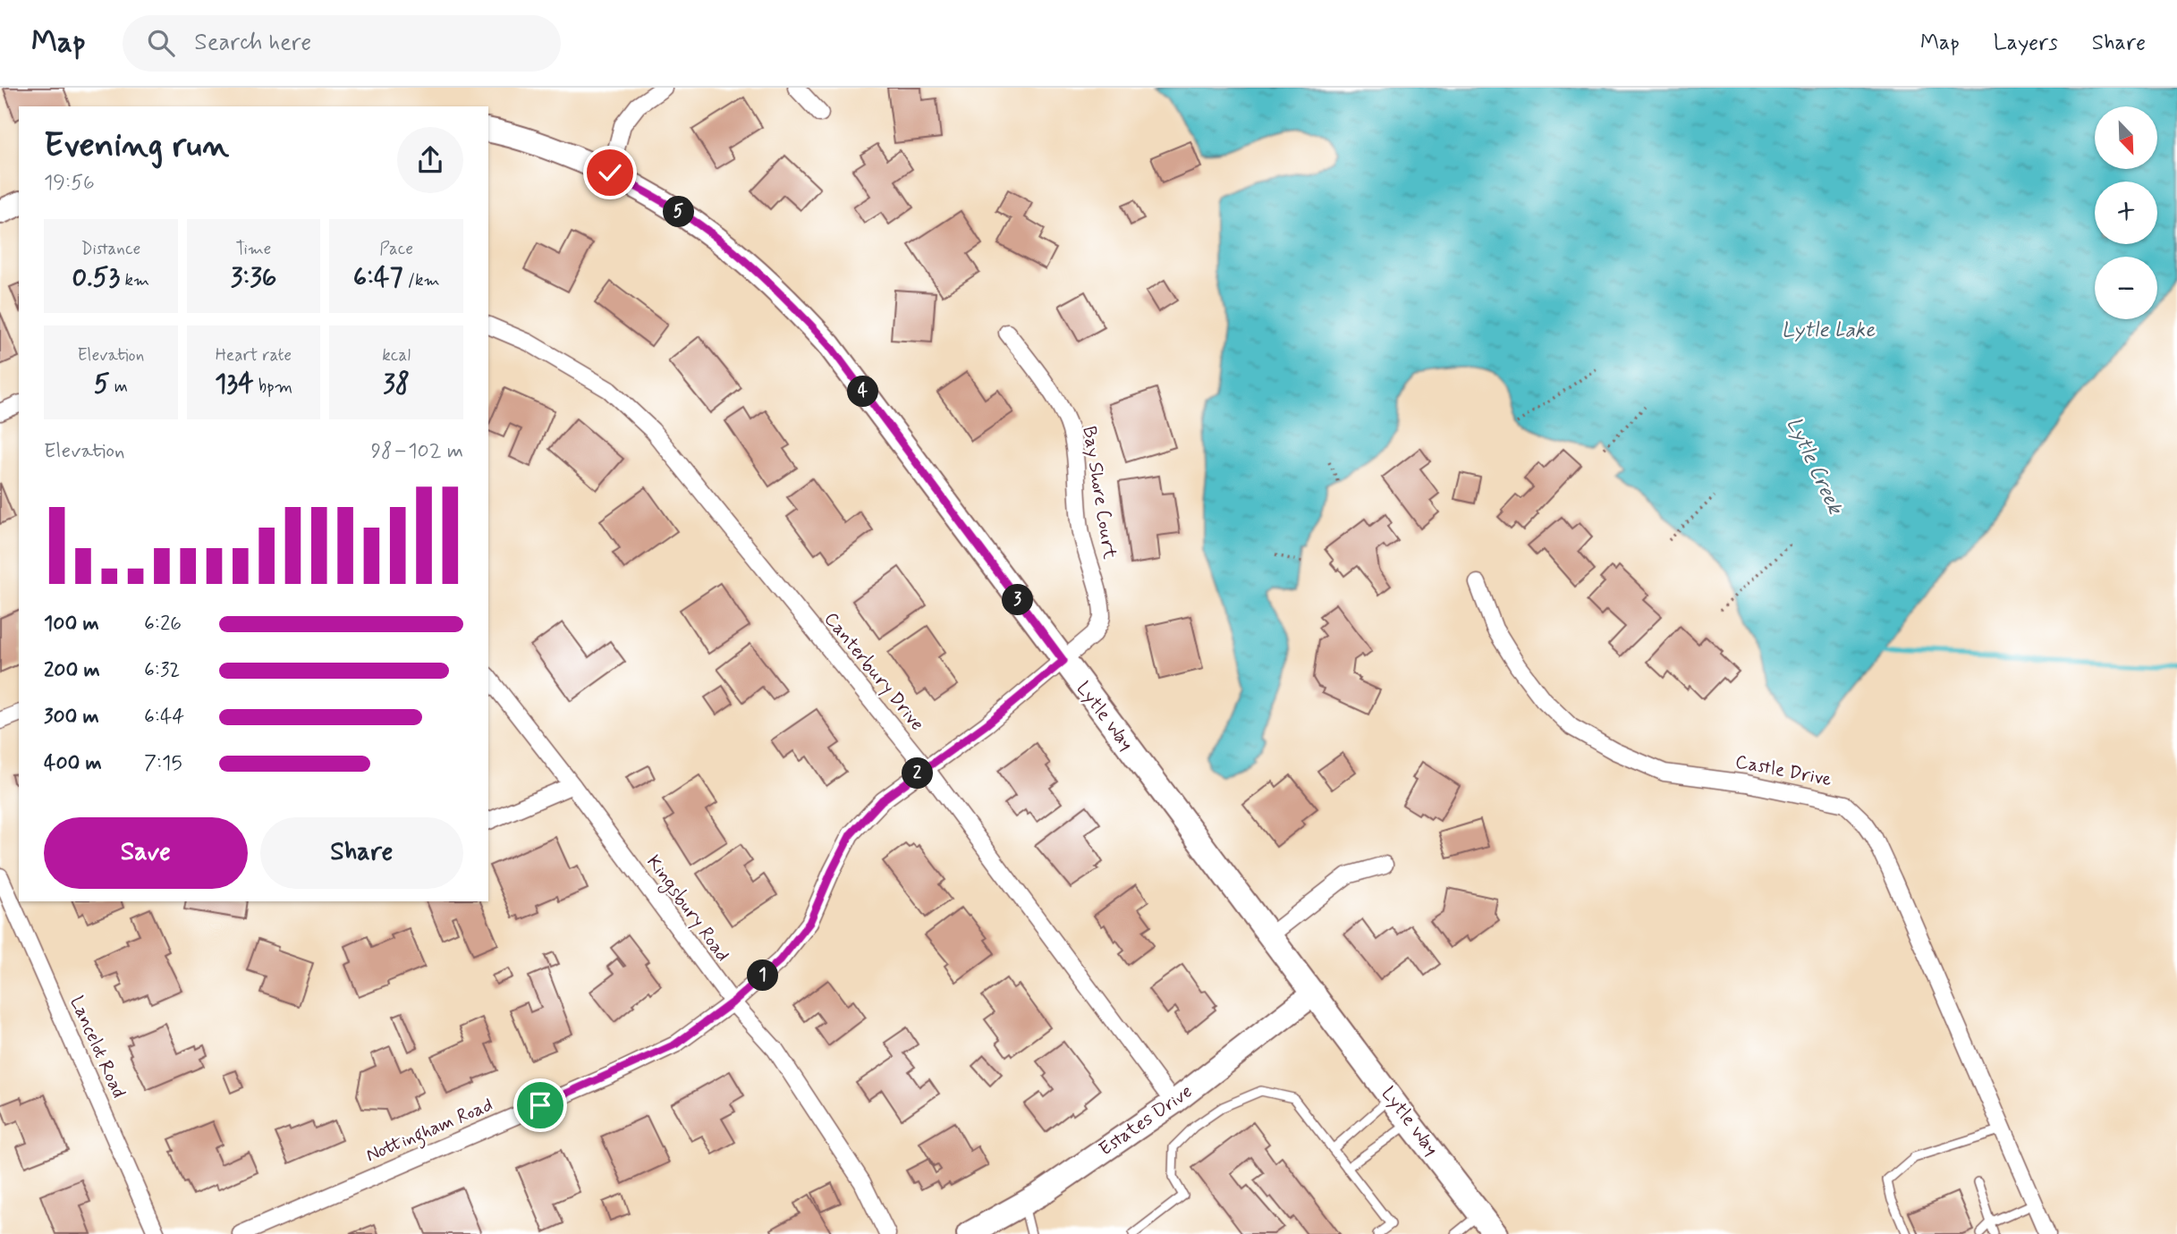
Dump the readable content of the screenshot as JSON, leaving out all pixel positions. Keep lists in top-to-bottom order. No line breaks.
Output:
{"streets":{"street":["Bay Shore Court","Canterbury Drive","Lytle Way","Castle Drive","Kingsbury Road","Lancelot Road","Estates Drive","Nottingham Road"]},"crossings":[["Bay Shore Court","Lytle Way"],["Bay Shore Court","Nottingham Road"],["Canterbury Drive","Estates Drive"],["Canterbury Drive","Nottingham Road"],["Lytle Way","Estates Drive"],["Lytle Way","Nottingham Road"],["Kingsbury Road","Nottingham Road"]],"water":["Lytle Lake","Lytle Creek"],"north":"bottom right","page":{"header":"Map","search":"Search here","nav":["Map","Layers","Share"],"map_buttons":["+","−"],"heading":["Evening run","19:56"],"pins":["5","4","3","2","1"],"stats":[["Distance","0.53 km"],["Time","3:36"],["Pace","6:47 /km"],["Elevation","5 m"],["Heart rate","134 bpm"],["kcal","38"]],"chart":["Elevation","98–102 m"],"list":[{"name":"100 m","note":"6:26"},{"name":"200 m","note":"6:32"},{"name":"300 m","note":"6:44"},{"name":"400 m","note":"7:15"}],"buttons":["Save","Share"]}}
